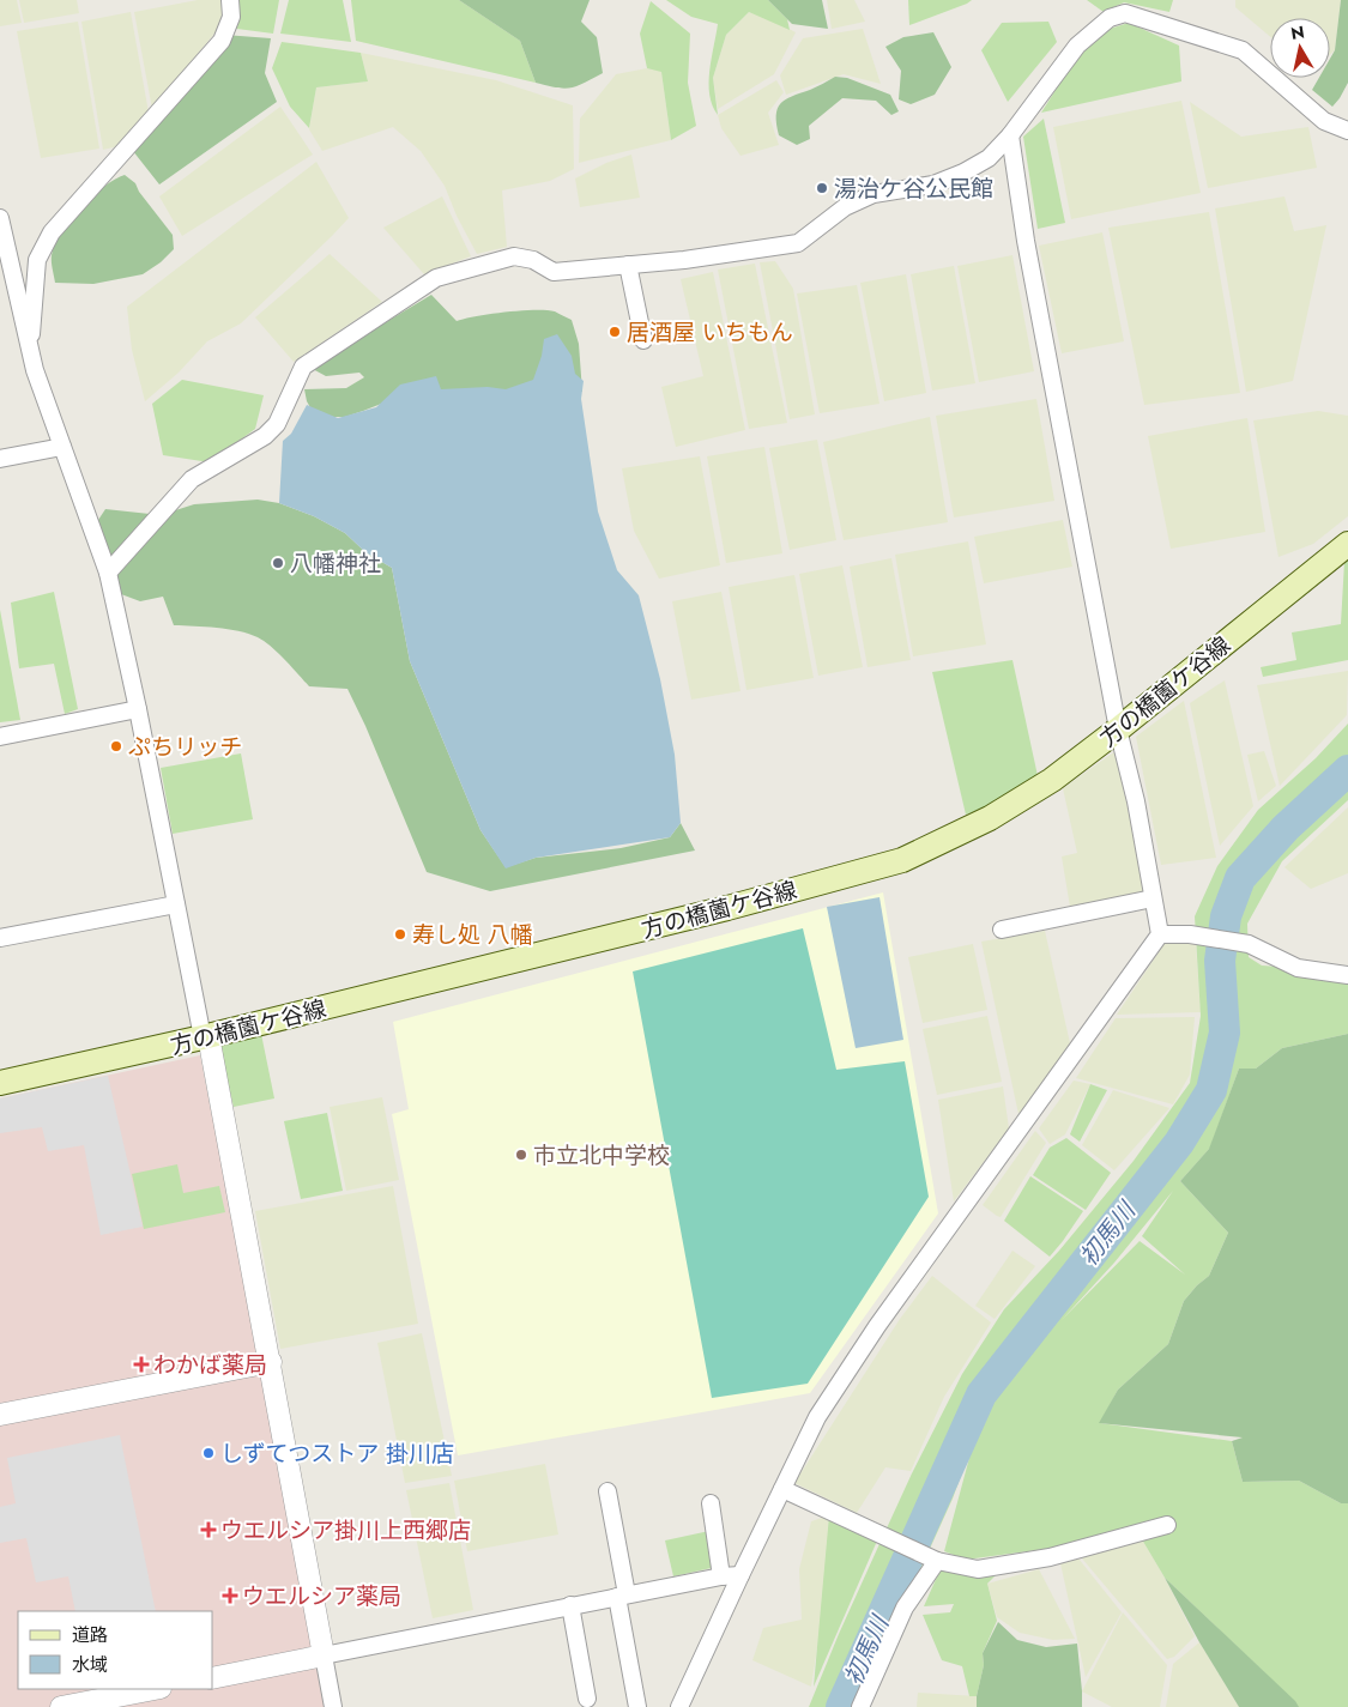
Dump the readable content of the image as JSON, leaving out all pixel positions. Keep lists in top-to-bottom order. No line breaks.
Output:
{"streets":{"main road":["方の橋薗ケ谷線"]},"water":["初馬川"],"places":{"other":["湯治ケ谷公民館","居酒屋 いちもん","八幡神社","ぷちリッチ","寿し処 八幡","市立北中学校","しずてつストア 掛川店"],"health":["わかば薬局","ウエルシア掛川上西郷店","ウエルシア薬局"]},"legend":["道路","水域"],"north":"top"}
